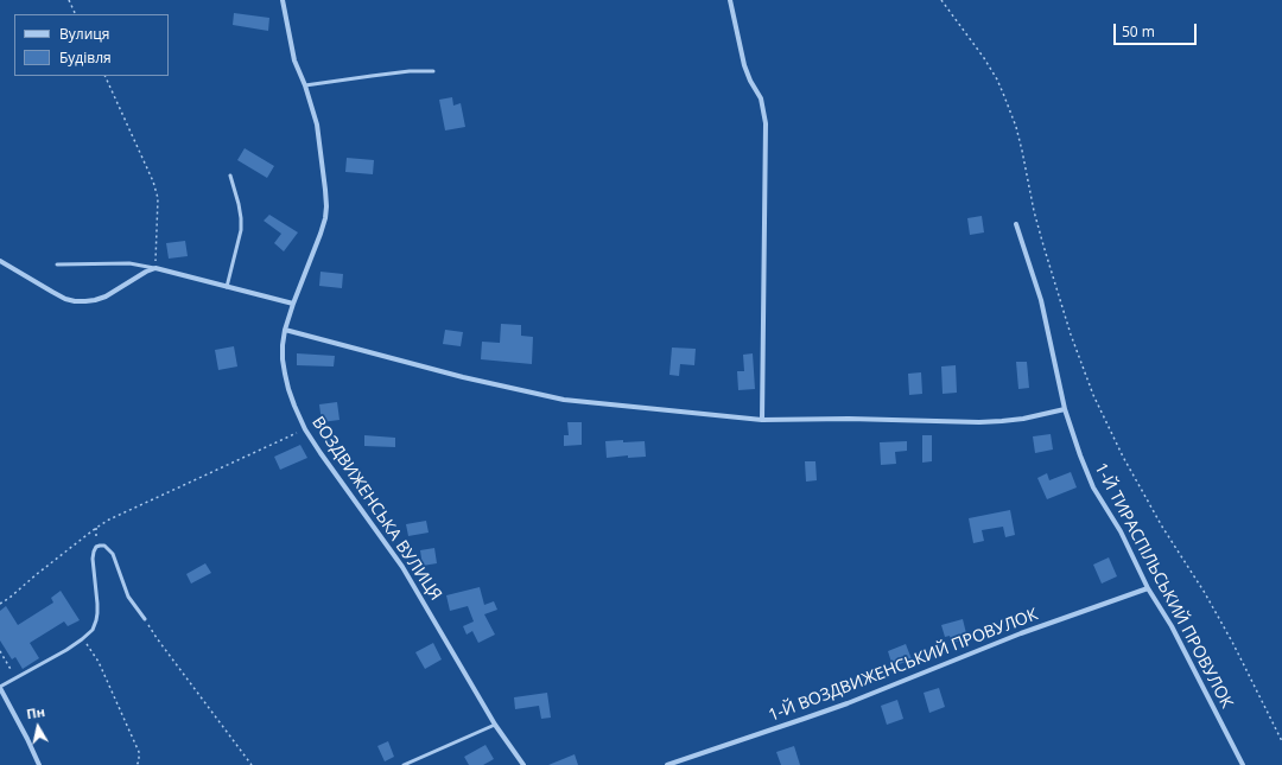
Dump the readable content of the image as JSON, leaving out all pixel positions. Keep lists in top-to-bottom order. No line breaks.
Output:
{"streets":{"street":["ВОЗДВИЖЕНСЬКА ВУЛИЦЯ","1-Й ТИРАСПІЛЬСЬКИЙ ПРОВУЛОК","1-Й ВОЗДВИЖЕНСЬКИЙ ПРОВУЛОК"]},"crossings":[["1-Й ТИРАСПІЛЬСЬКИЙ ПРОВУЛОК","1-Й ВОЗДВИЖЕНСЬКИЙ ПРОВУЛОК"]],"legend":["Вулиця","Будівля"],"scale_bar":"50 m","north":"top"}
